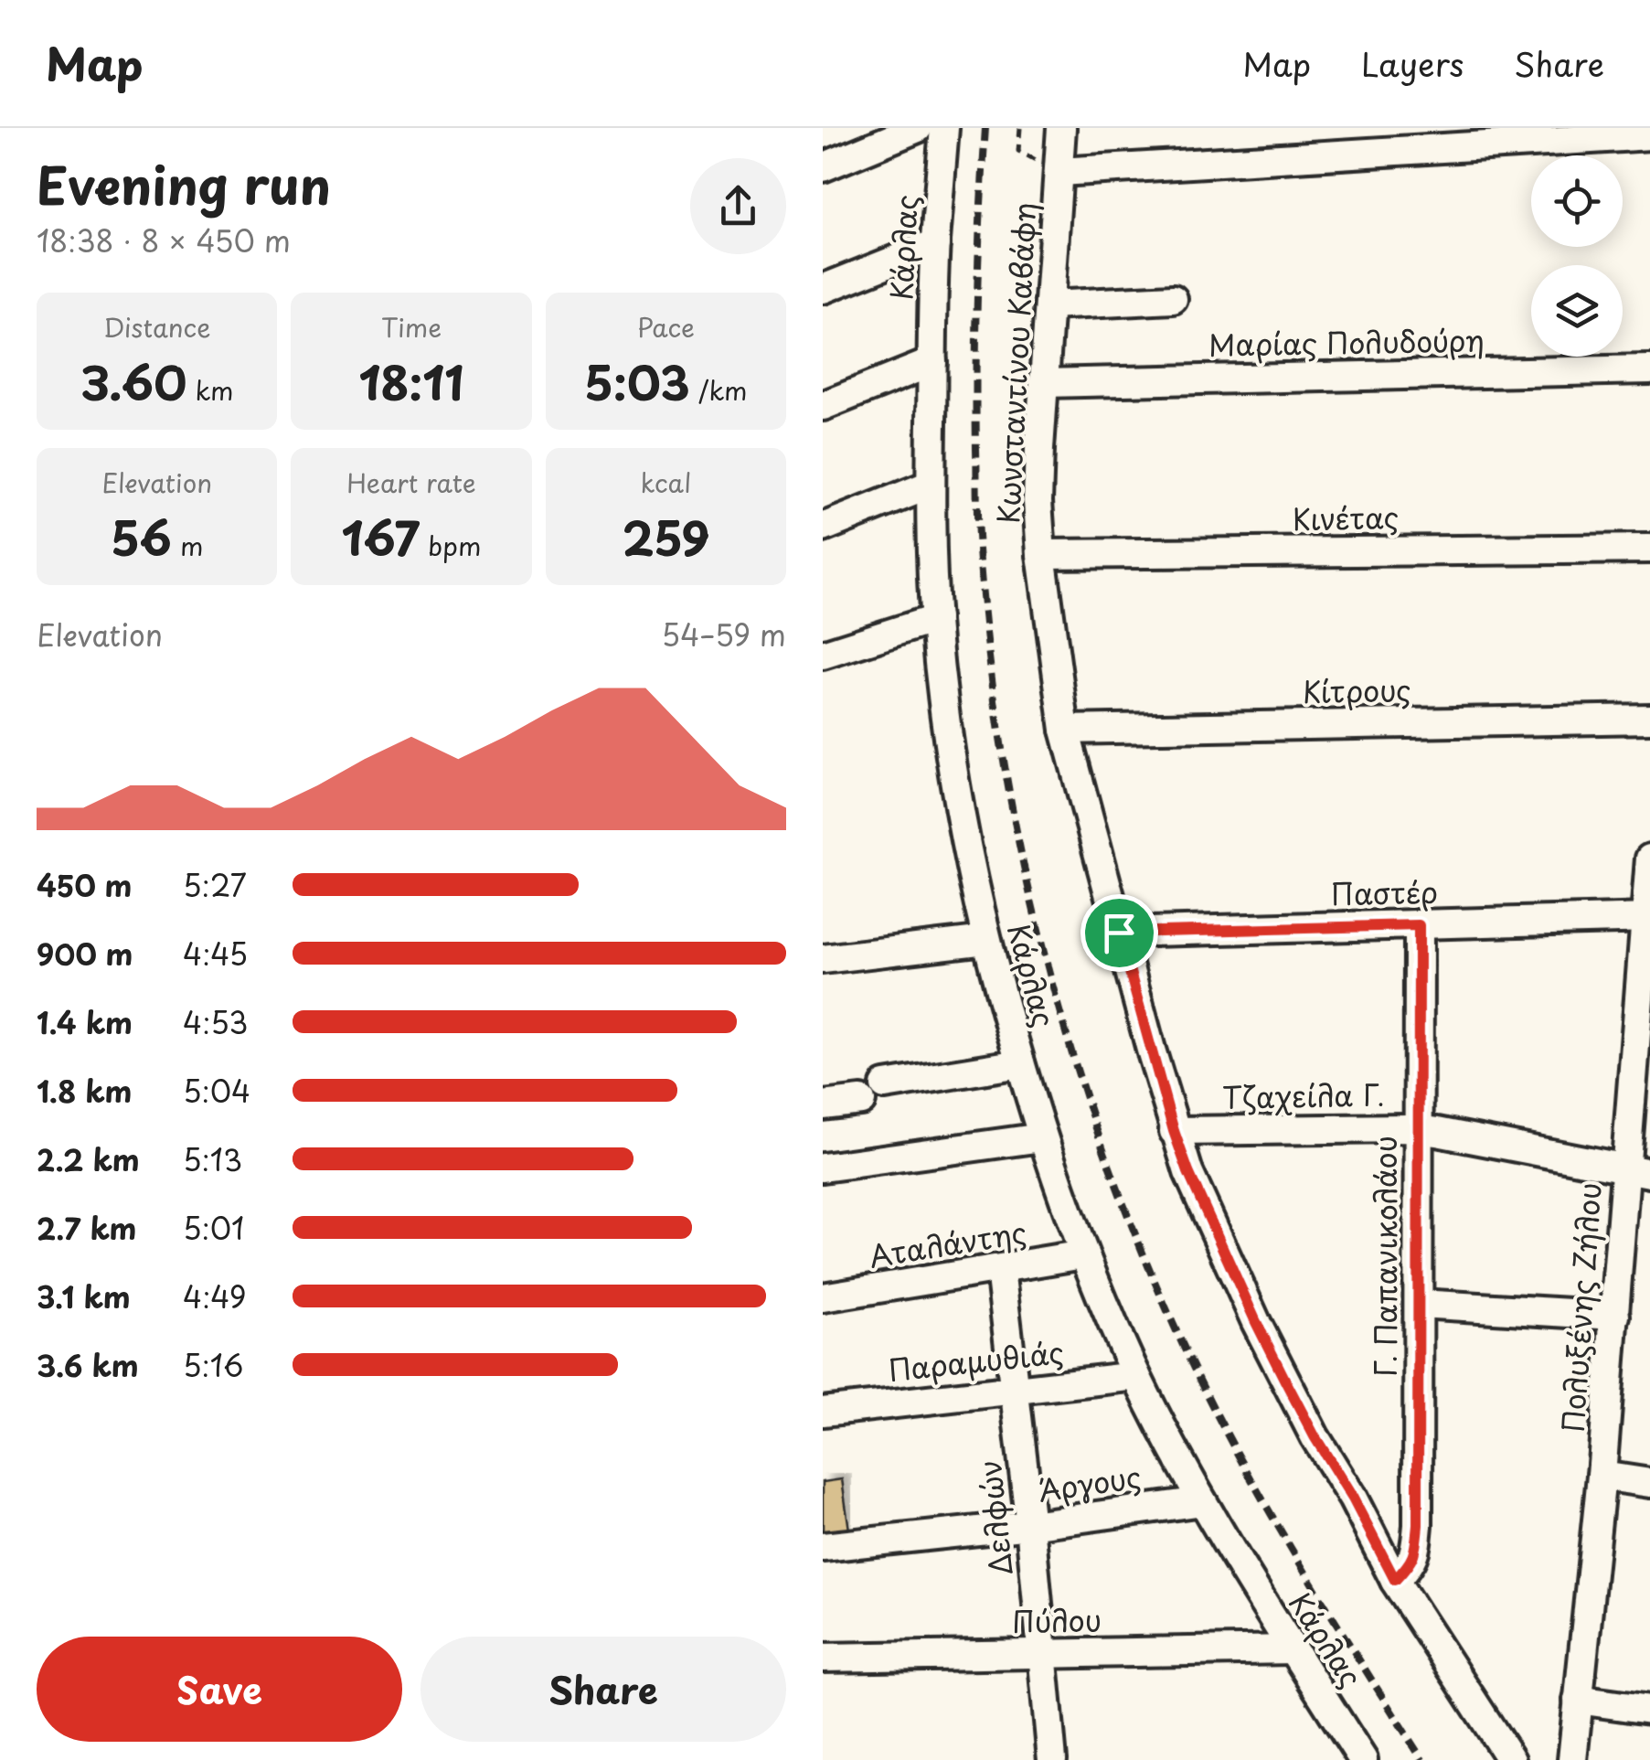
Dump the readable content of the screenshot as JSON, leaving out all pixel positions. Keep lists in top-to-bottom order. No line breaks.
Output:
{"streets":{"street":["Κάρλας","Μαρίας Πολυδούρη","Κωνσταντίνου Καβάφη","Κινέτας","Κίτρους","Παστέρ","Τζαχείλα Γ.","Αταλάντης","Γ. Παπανικολάου","Πολυξένης Ζήλου","Παραμυθιάς","Άργους","Δελφών","Πύλου"]},"crossings":[["Κάρλας","Αταλάντης"],["Κάρλας","Παραμυθιάς"],["Κάρλας","Άργους"],["Κάρλας","Πύλου"],["Μαρίας Πολυδούρη","Κωνσταντίνου Καβάφη"],["Κωνσταντίνου Καβάφη","Κινέτας"],["Κωνσταντίνου Καβάφη","Κίτρους"],["Κωνσταντίνου Καβάφη","Παστέρ"],["Κωνσταντίνου Καβάφη","Τζαχείλα Γ."],["Κωνσταντίνου Καβάφη","Γ. Παπανικολάου"],["Παστέρ","Γ. Παπανικολάου"],["Παστέρ","Πολυξένης Ζήλου"],["Τζαχείλα Γ.","Γ. Παπανικολάου"],["Τζαχείλα Γ.","Πολυξένης Ζήλου"],["Αταλάντης","Δελφών"],["Παραμυθιάς","Δελφών"],["Άργους","Δελφών"],["Δελφών","Πύλου"]],"page":{"header":"Map","nav":["Map","Layers","Share"],"heading":["Evening run","18:38 · 8 × 450 m"],"stats":[["Distance","3.60 km"],["Time","18:11"],["Pace","5:03 /km"],["Elevation","56 m"],["Heart rate","167 bpm"],["kcal","259"]],"chart":["Elevation","54–59 m"],"list":[{"name":"450 m","note":"5:27"},{"name":"900 m","note":"4:45"},{"name":"1.4 km","note":"4:53"},{"name":"1.8 km","note":"5:04"},{"name":"2.2 km","note":"5:13"},{"name":"2.7 km","note":"5:01"},{"name":"3.1 km","note":"4:49"},{"name":"3.6 km","note":"5:16"}],"buttons":["Save","Share"]}}
